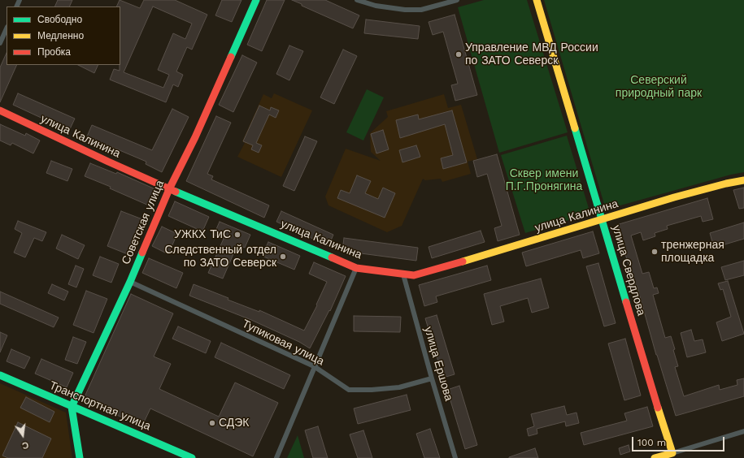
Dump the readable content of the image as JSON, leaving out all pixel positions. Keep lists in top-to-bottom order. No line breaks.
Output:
{"streets":{"street":["улица Калинина","Советская улица","улица Свердлова","Тупиковая улица","улица Ершова","Транспортная улица"]},"crossings":[["улица Калинина","Советская улица"],["улица Калинина","улица Свердлова"],["улица Калинина","улица Ершова"],["Советская улица","Тупиковая улица"],["Советская улица","Транспортная улица"],["Тупиковая улица","улица Ершова"]],"parks":["Северский природный парк","Сквер имени П.Г.Пронягина"],"places":["Управление МВД России по ЗАТО Северск","УЖКХ ТиС","тренжерная площадка","Следственный отдел по ЗАТО Северск","СДЭК"],"legend":["Свободно","Медленно","Пробка"],"scale_bar":"100 m","north":"bottom"}
